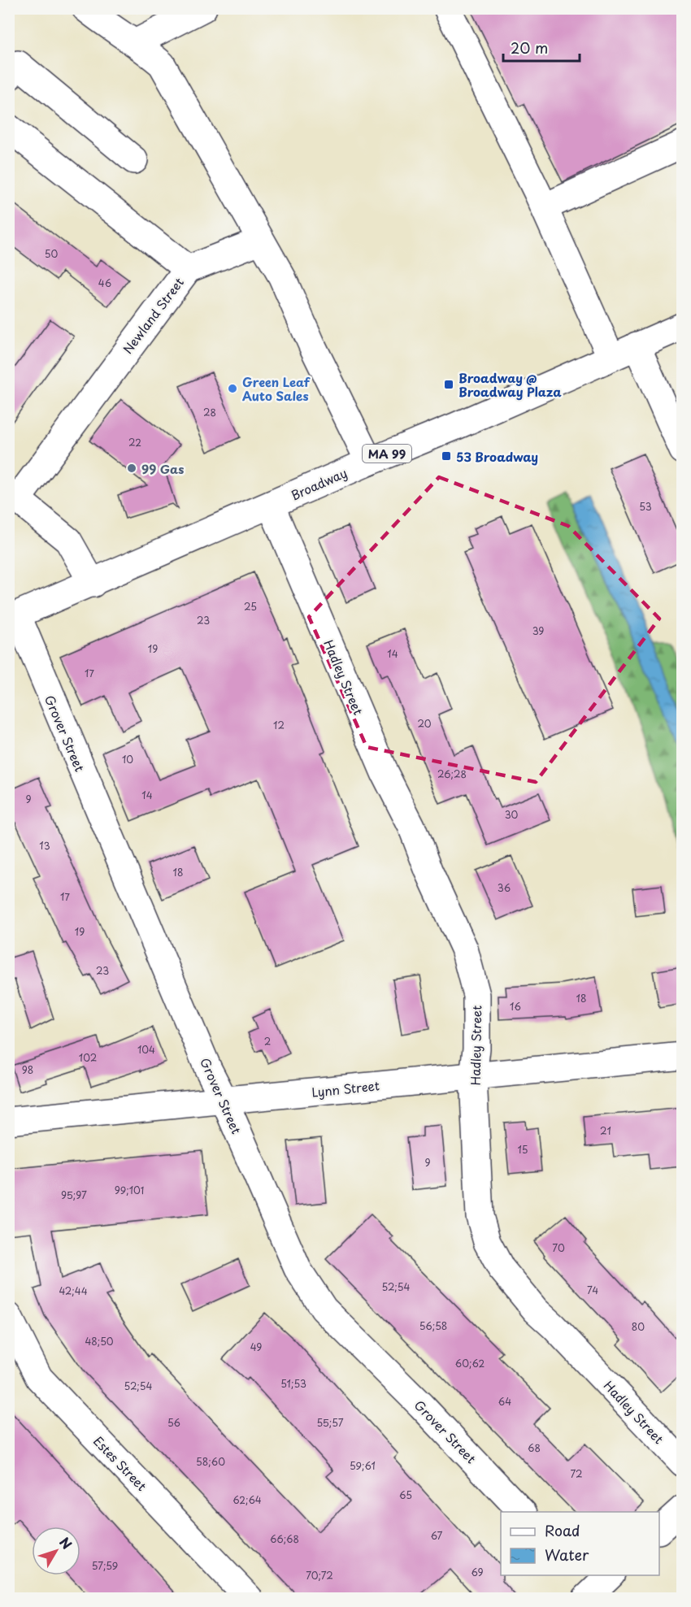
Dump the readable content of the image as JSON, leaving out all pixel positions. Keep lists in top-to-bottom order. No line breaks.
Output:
{"streets":{"street":["Newland Street","MA 99","Broadway","Hadley Street","Grover Street","Lynn Street","Estes Street"]},"crossings":[["Broadway","Hadley Street"],["Broadway","Grover Street"],["Hadley Street","Lynn Street"],["Grover Street","Lynn Street"]],"places":{"transit":["Broadway @ Broadway Plaza","53 Broadway"],"other":["Green Leaf Auto Sales","99 Gas"]},"house_numbers":["50","46","28","22","53","25","23","39","19","14","17","20","12","10","26;28","14","9","30","13","18","36","17","19","23","18","16","2","104","102","98","21","15","9","99;101","95;97","70","52;54","74","42;44","56;58","80","48;50","49","60;62","51;53","52;54","64","56","55;57","68","58;60","59;61","72","65","62;64","67","66;68","57;59","69","70;72"],"legend":["Road","Water"],"scale_bar":"20 m","north":"top right"}
